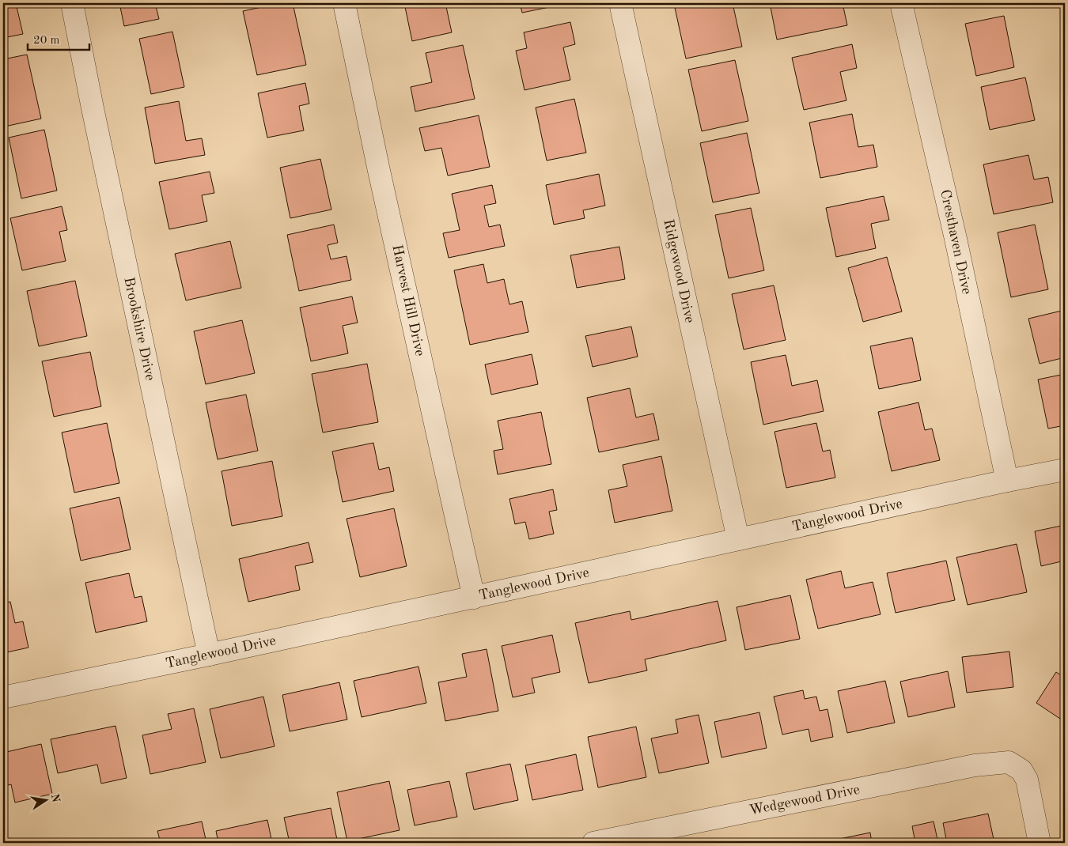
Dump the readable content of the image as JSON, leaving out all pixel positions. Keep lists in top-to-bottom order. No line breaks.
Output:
{"streets":{"street":["Cresthaven Drive","Ridgewood Drive","Harvest Hill Drive","Brookshire Drive","Tanglewood Drive","Wedgewood Drive"]},"crossings":[["Cresthaven Drive","Tanglewood Drive"],["Ridgewood Drive","Tanglewood Drive"],["Harvest Hill Drive","Tanglewood Drive"],["Brookshire Drive","Tanglewood Drive"]],"scale_bar":"20 m","north":"right"}
